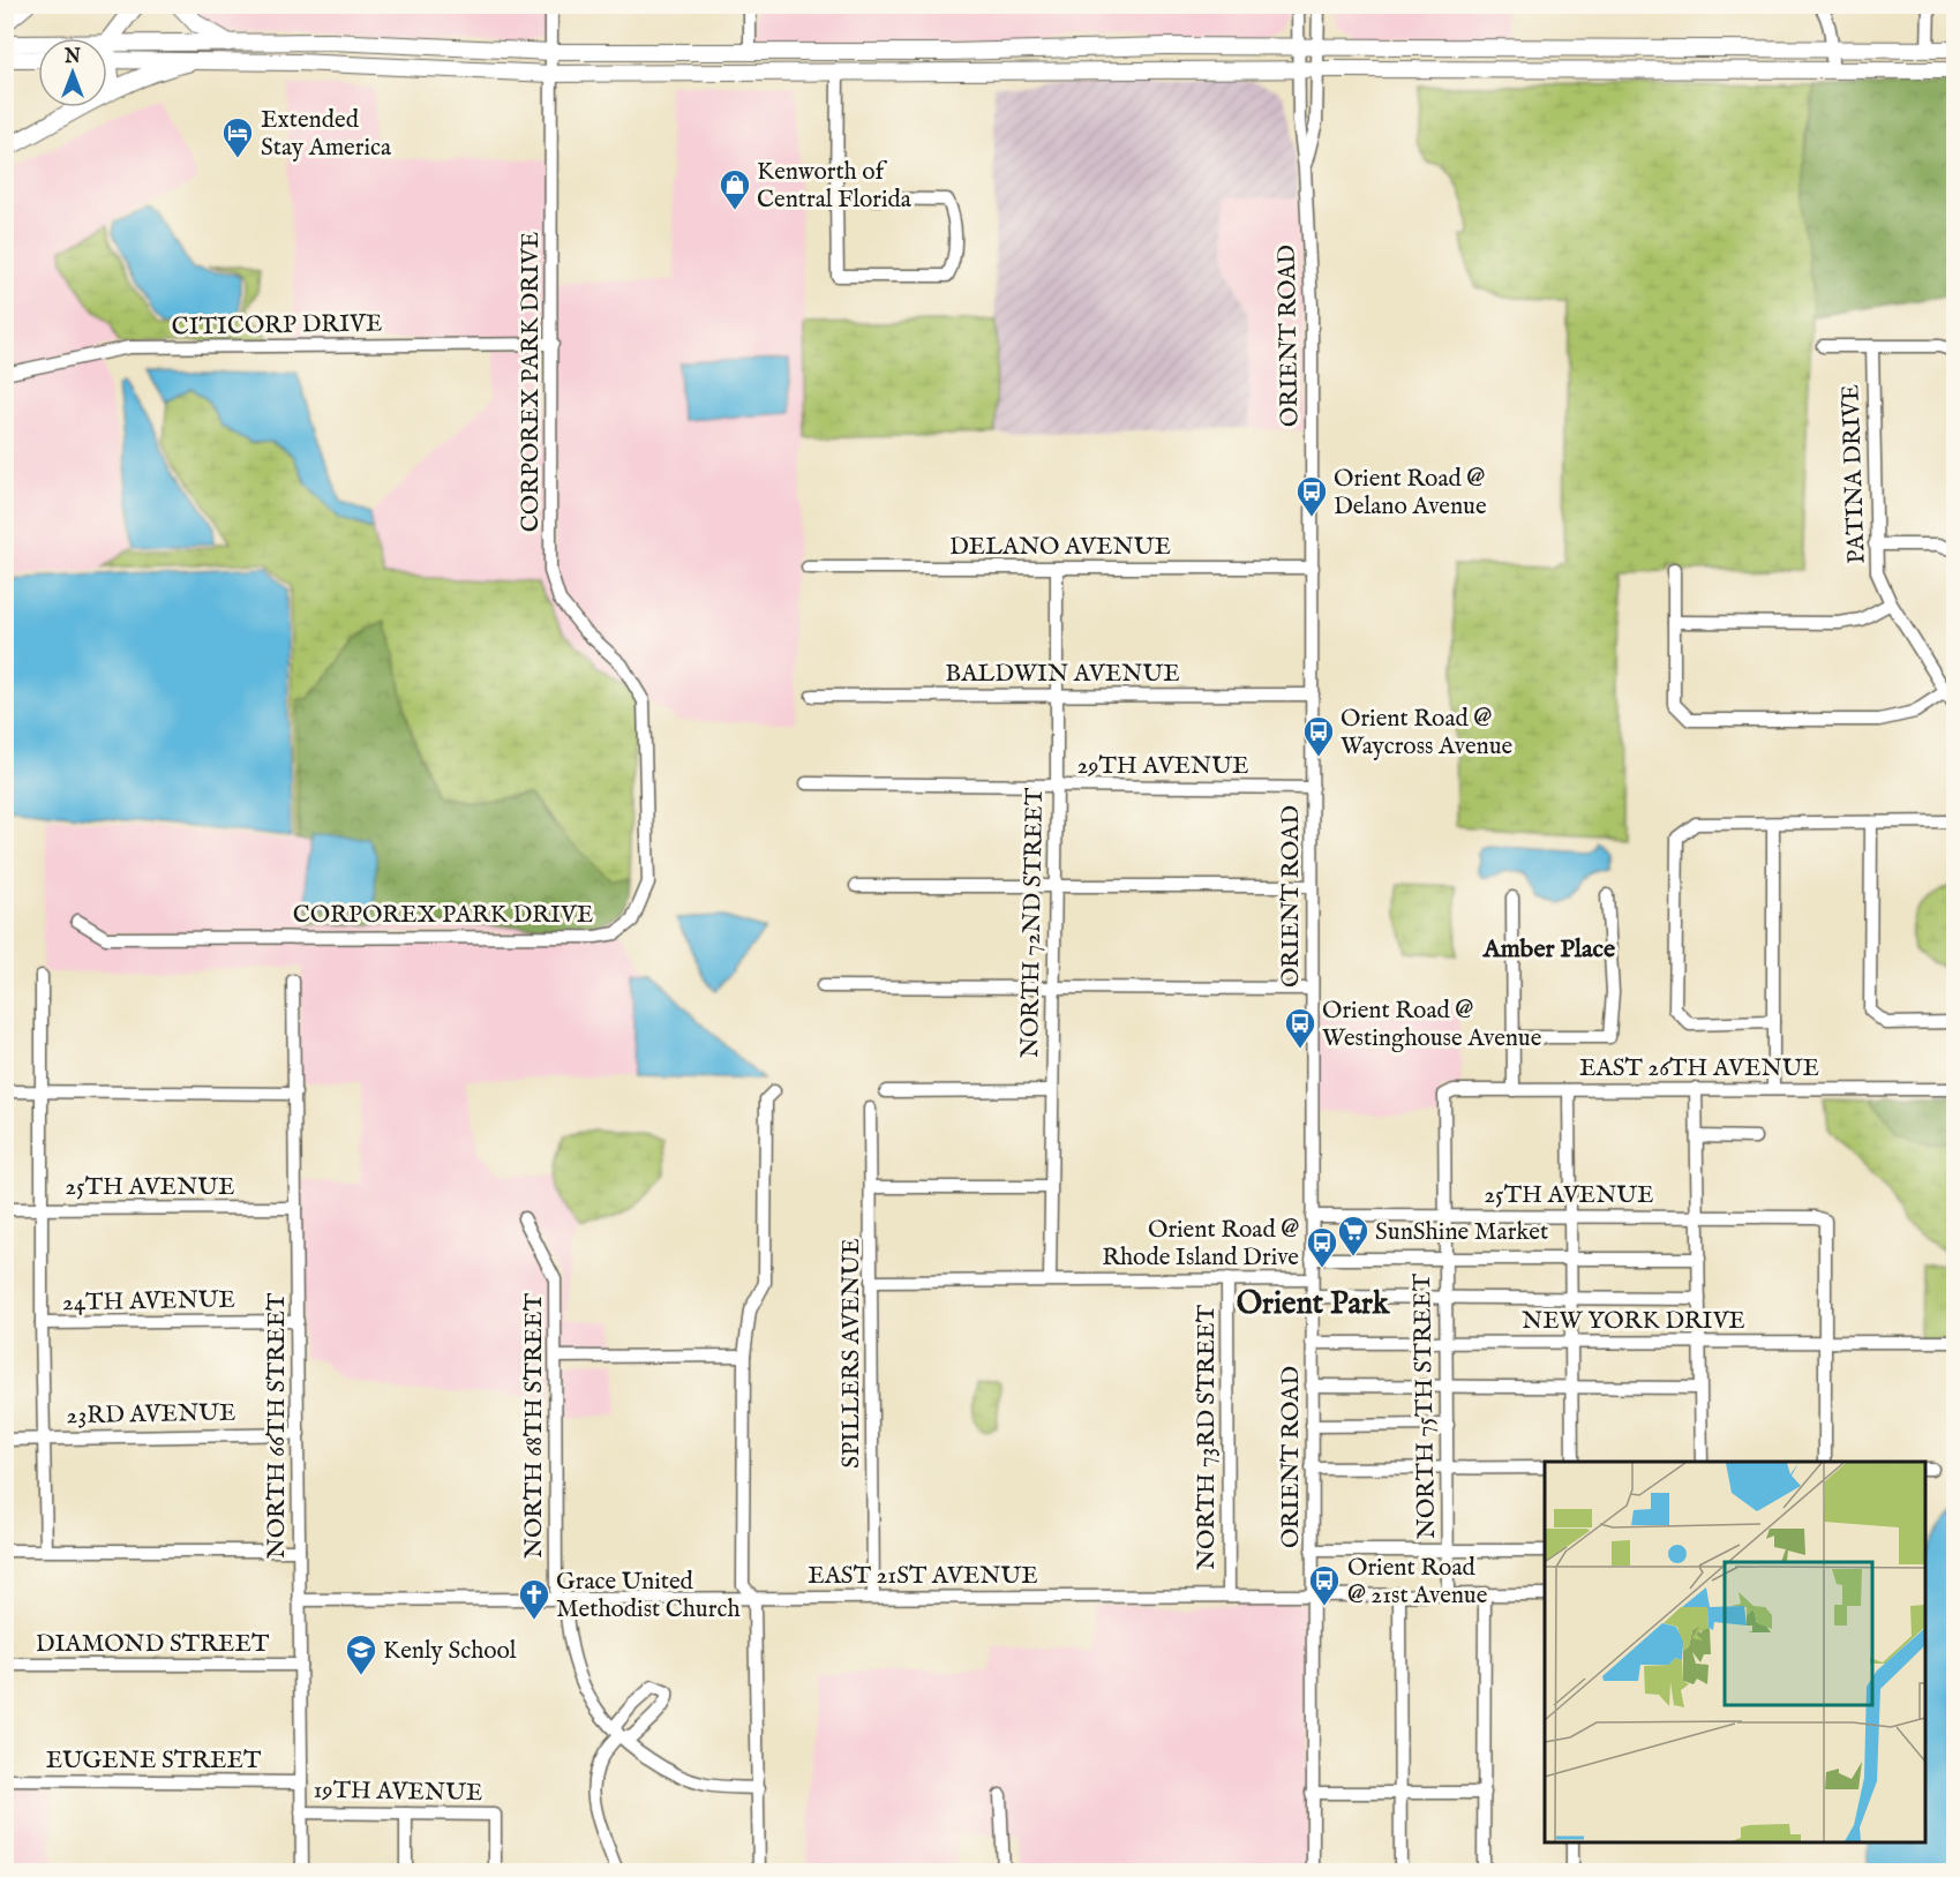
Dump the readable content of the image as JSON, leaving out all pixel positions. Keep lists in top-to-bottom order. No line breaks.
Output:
{"streets":{"street":["CITICORP DRIVE","ORIENT ROAD","CORPOREX PARK DRIVE","PATINA DRIVE","DELANO AVENUE","BALDWIN AVENUE","29TH AVENUE","NORTH 72ND STREET","EAST 26TH AVENUE","25TH AVENUE","24TH AVENUE","NEW YORK DRIVE","SPILLERS AVENUE","NORTH 75TH STREET","23RD AVENUE","NORTH 66TH STREET","NORTH 68TH STREET","NORTH 73RD STREET","EAST 21ST AVENUE","DIAMOND STREET","EUGENE STREET","19TH AVENUE"]},"crossings":[["CITICORP DRIVE","CORPOREX PARK DRIVE"],["ORIENT ROAD","DELANO AVENUE"],["ORIENT ROAD","BALDWIN AVENUE"],["ORIENT ROAD","29TH AVENUE"],["ORIENT ROAD","25TH AVENUE"],["ORIENT ROAD","NEW YORK DRIVE"],["ORIENT ROAD","EAST 21ST AVENUE"],["DELANO AVENUE","NORTH 72ND STREET"],["BALDWIN AVENUE","NORTH 72ND STREET"],["29TH AVENUE","NORTH 72ND STREET"],["EAST 26TH AVENUE","NORTH 75TH STREET"],["25TH AVENUE","NEW YORK DRIVE"],["25TH AVENUE","NORTH 75TH STREET"],["25TH AVENUE","NORTH 66TH STREET"],["24TH AVENUE","NORTH 66TH STREET"],["NEW YORK DRIVE","NORTH 75TH STREET"],["SPILLERS AVENUE","EAST 21ST AVENUE"],["NORTH 75TH STREET","EAST 21ST AVENUE"],["23RD AVENUE","NORTH 66TH STREET"],["NORTH 66TH STREET","EAST 21ST AVENUE"],["NORTH 66TH STREET","DIAMOND STREET"],["NORTH 66TH STREET","EUGENE STREET"],["NORTH 66TH STREET","19TH AVENUE"],["NORTH 68TH STREET","EAST 21ST AVENUE"],["NORTH 73RD STREET","EAST 21ST AVENUE"]],"districts":["Amber Place","Orient Park"],"places":{"hotel":["Extended Stay America"],"shop":["Kenworth of Central Florida"],"bus stop":["Orient Road @ Delano Avenue","Orient Road @ Waycross Avenue","Orient Road @ Westinghouse Avenue","Orient Road @ Rhode Island Drive","Orient Road @ 21st Avenue"],"supermarket":["SunShine Market"],"church":["Grace United Methodist Church"],"school or university":["Kenly School"]},"north":"top"}
